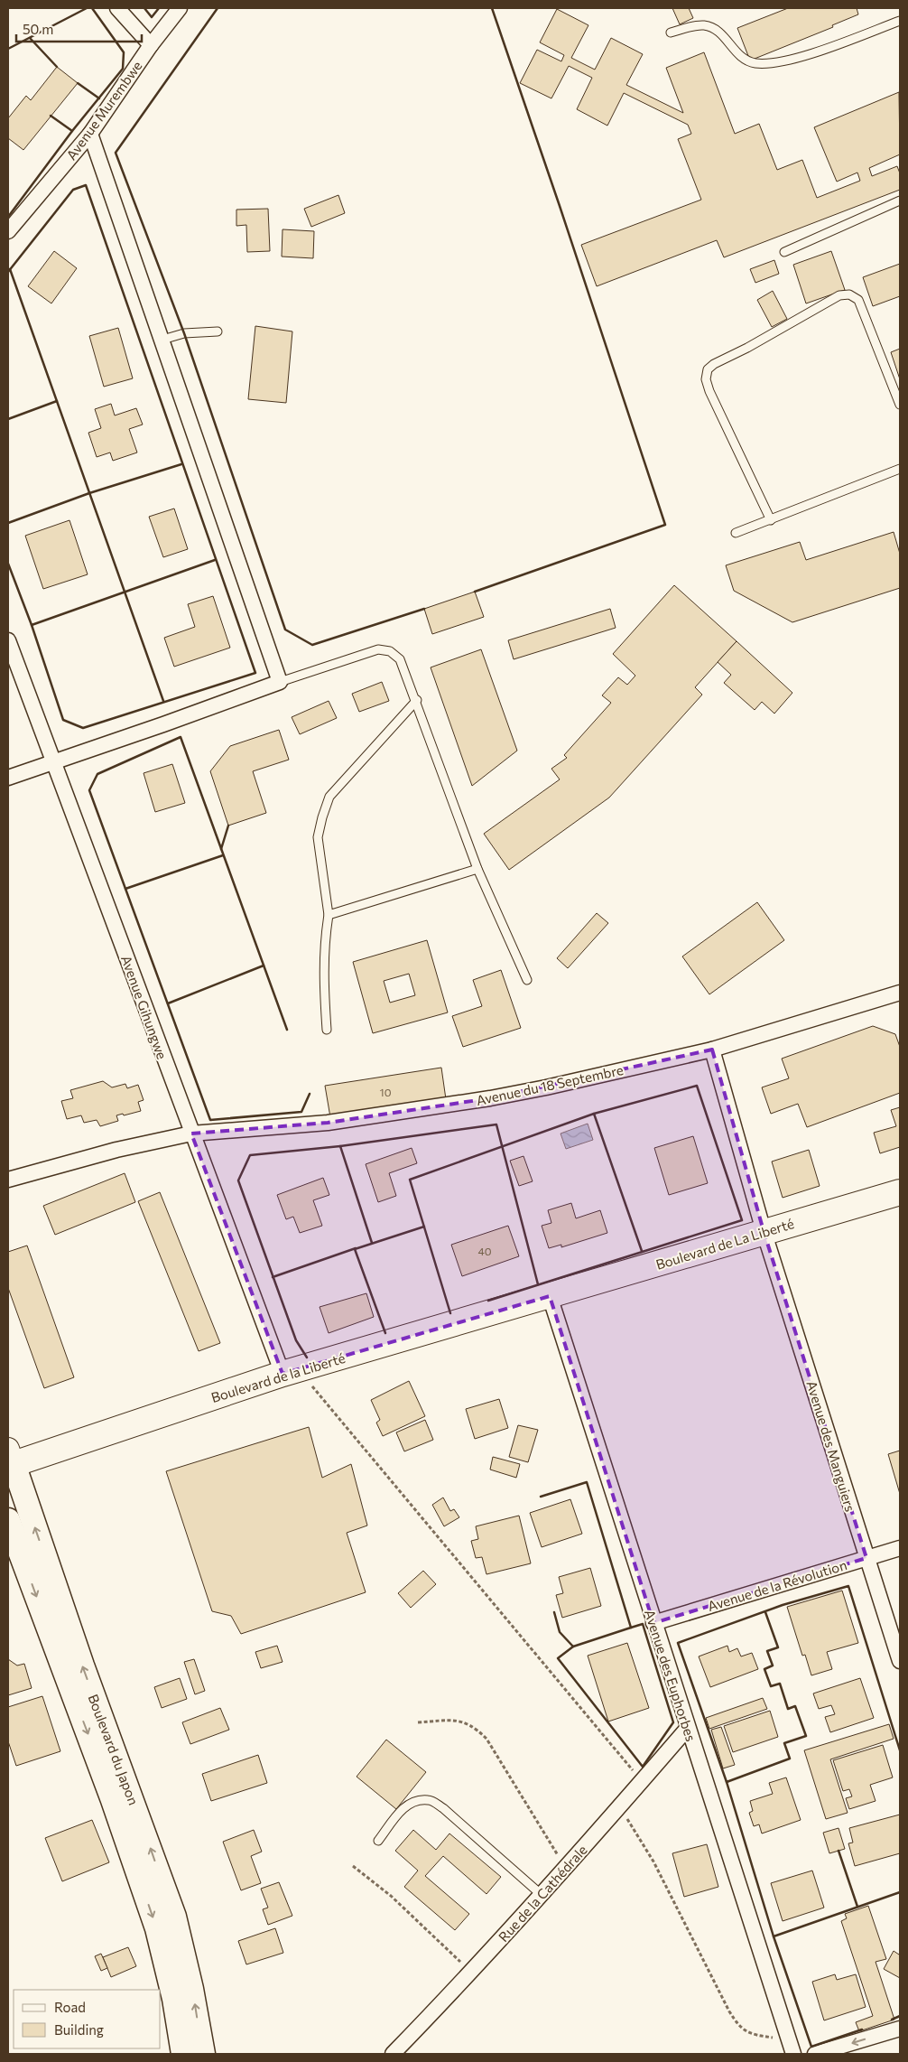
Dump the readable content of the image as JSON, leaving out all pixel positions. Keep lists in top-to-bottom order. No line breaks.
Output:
{"streets":{"highway":["Boulevard de La Liberté","Boulevard de la Liberté"],"main road":["Boulevard du Japon"],"street":["Avenue Murembwe","Avenue Gihungwe","Avenue du 18 Septembre","Avenue des Manguiers","Avenue de la Révolution","Avenue des Euphorbes","Rue de la Cathédrale"]},"crossings":[["Avenue Gihungwe","Avenue du 18 Septembre"],["Avenue Gihungwe","Boulevard de la Liberté"],["Avenue du 18 Septembre","Avenue des Manguiers"],["Boulevard de La Liberté","Boulevard de la Liberté"],["Boulevard de La Liberté","Avenue des Manguiers"],["Boulevard de La Liberté","Avenue des Euphorbes"],["Boulevard de la Liberté","Avenue des Euphorbes"],["Boulevard de la Liberté","Boulevard du Japon"],["Avenue des Manguiers","Avenue de la Révolution"],["Avenue de la Révolution","Avenue des Euphorbes"],["Avenue des Euphorbes","Rue de la Cathédrale"]],"house_numbers":["10","40"],"legend":["Road","Building"],"scale_bar":"50 m"}
